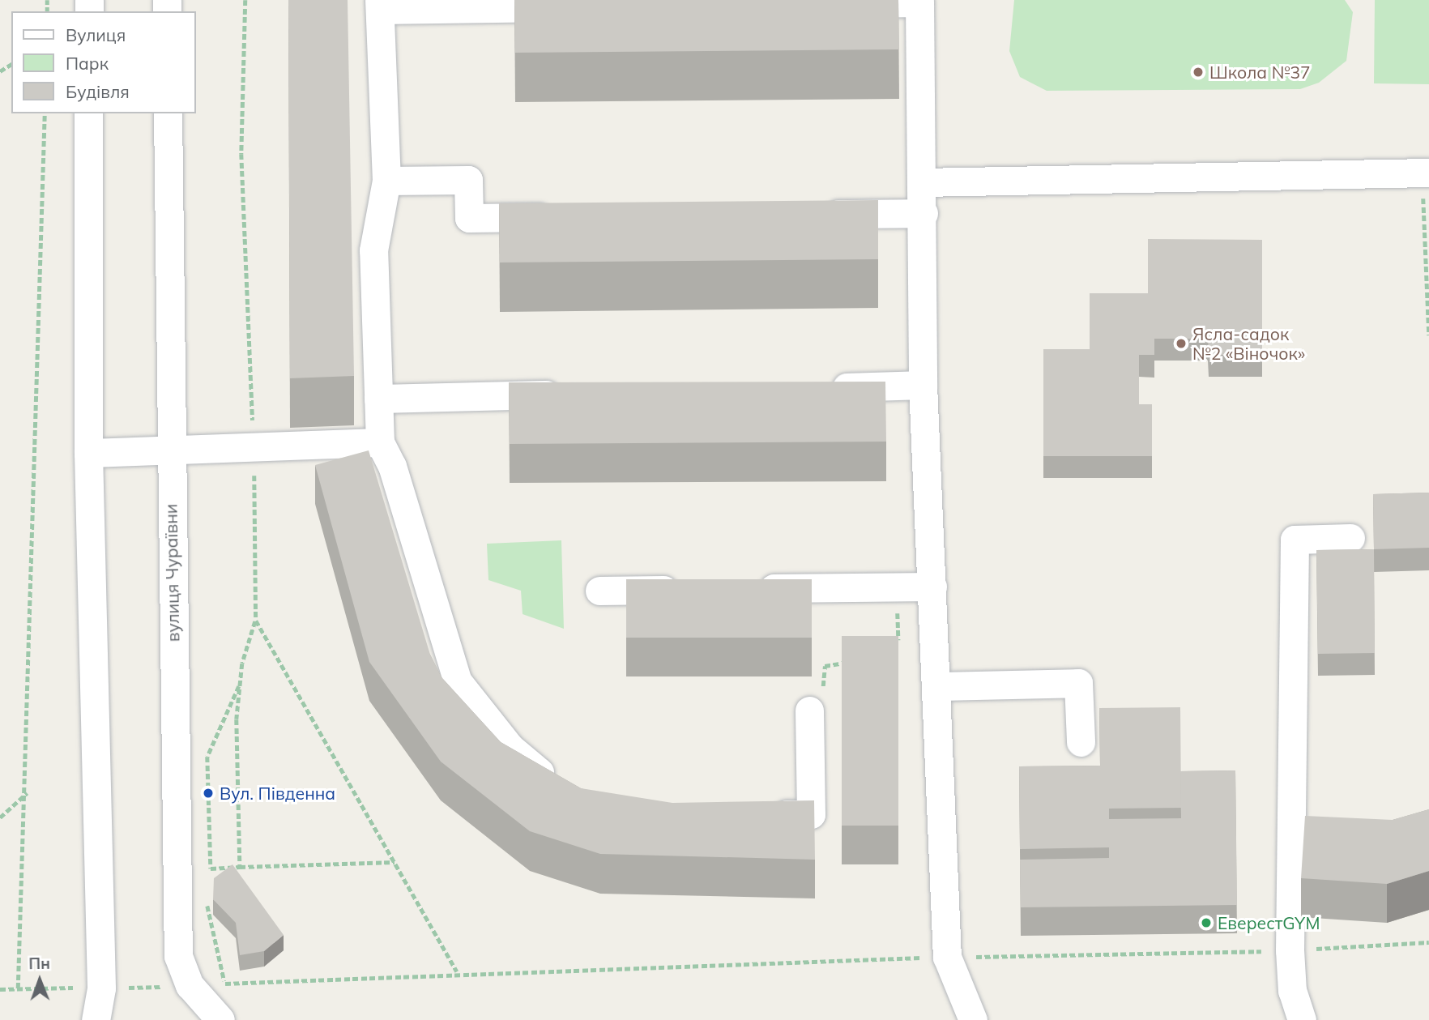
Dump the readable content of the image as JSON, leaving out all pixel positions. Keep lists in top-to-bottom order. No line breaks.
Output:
{"streets":{"street":["вулиця Чураївни"]},"places":["Школа №37","Ясла-садок №2 «Віночок»","Вул. Південна","ЕверестGYM"],"legend":["Вулиця","Парк","Будівля"],"north":"top"}
